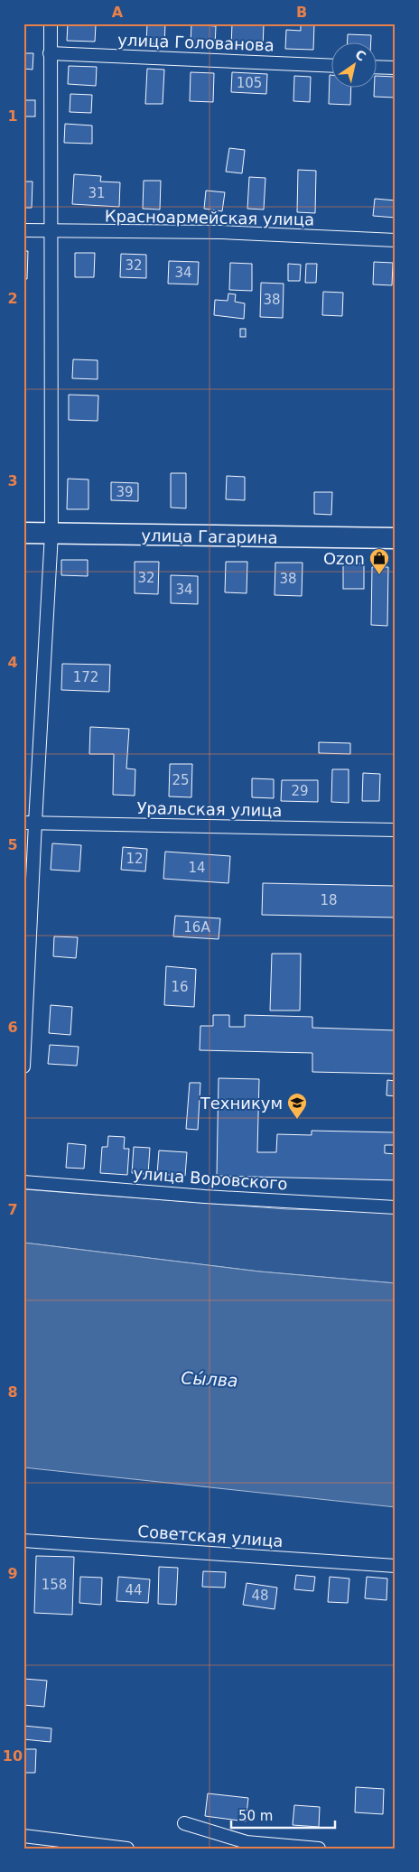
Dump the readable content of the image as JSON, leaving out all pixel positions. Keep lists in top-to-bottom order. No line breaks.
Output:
{"streets":{"main road":["улица Гагарина"],"street":["улица Голованова","Красноармейская улица","Уральская улица","улица Воровского","Советская улица"]},"water":["Сы́лва"],"places":{"shop":["Ozon"],"school or university":["Техникум"]},"house_numbers":["105","31","32","34","38","39","32","38","34","172","25","29","12","14","18","16А","16","158","44","48"],"scale_bar":"50 m","north":"top right","grid":{"columns":["A","B"],"rows":["1","2","3","4","5","6","7","8","9","10"]}}
